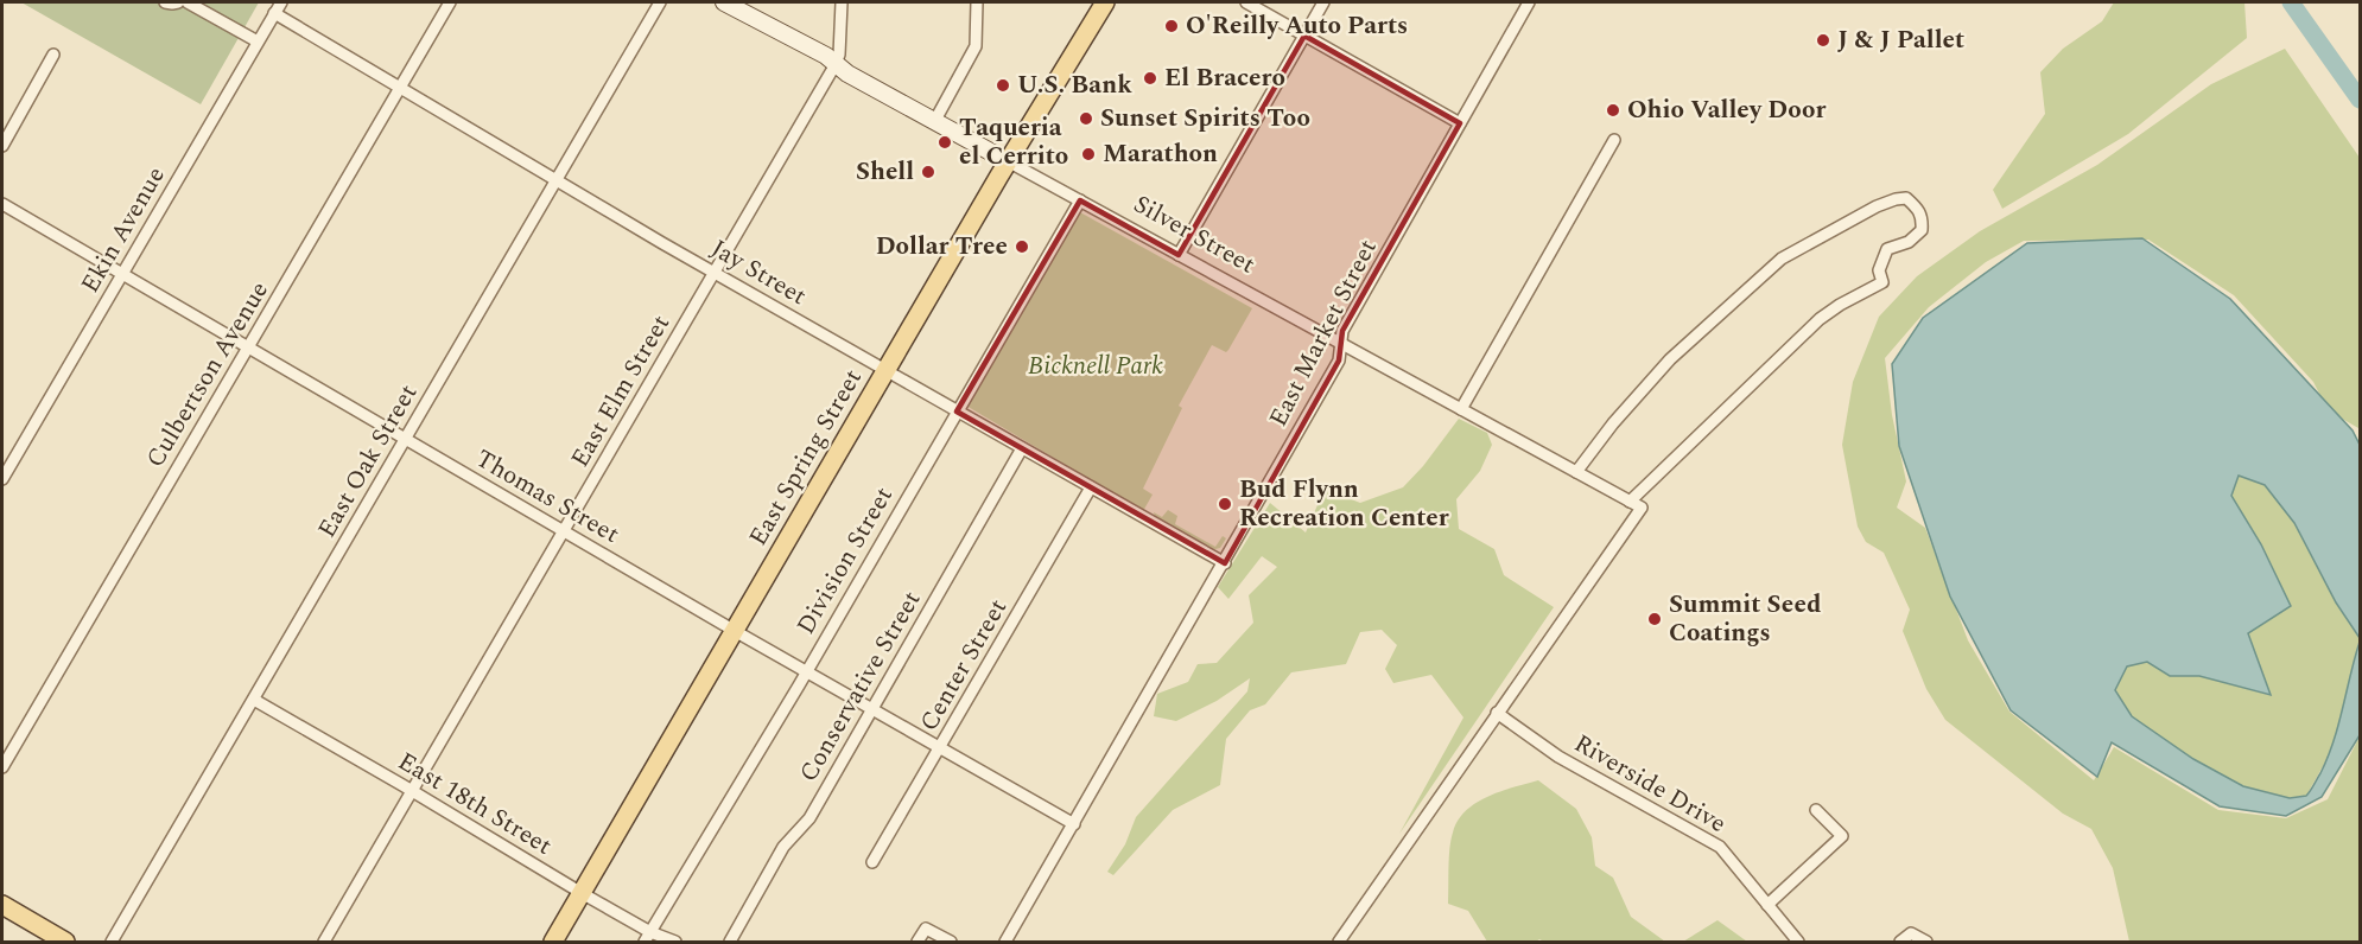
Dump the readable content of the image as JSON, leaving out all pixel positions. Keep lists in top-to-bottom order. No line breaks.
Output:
{"streets":{"main road":["Silver Street","East Spring Street"],"street":["Ekin Avenue","Jay Street","East Market Street","Culbertson Avenue","East Elm Street","East Oak Street","Thomas Street","Division Street","Center Street","Conservative Street","Riverside Drive","East 18th Street"]},"crossings":[["Ekin Avenue","Jay Street"],["Ekin Avenue","Thomas Street"],["Silver Street","East Market Street"],["Silver Street","East Elm Street"],["Silver Street","East Spring Street"],["Silver Street","Division Street"],["Silver Street","Riverside Drive"],["Jay Street","East Market Street"],["Jay Street","Culbertson Avenue"],["Jay Street","East Elm Street"],["Jay Street","East Spring Street"],["Jay Street","East Oak Street"],["Jay Street","Division Street"],["Jay Street","Center Street"],["Jay Street","Conservative Street"],["East Market Street","Thomas Street"],["Culbertson Avenue","Thomas Street"],["East Elm Street","Thomas Street"],["East Elm Street","East 18th Street"],["East Spring Street","Thomas Street"],["East Spring Street","East 18th Street"],["East Oak Street","Thomas Street"],["East Oak Street","East 18th Street"],["Thomas Street","Division Street"],["Thomas Street","Center Street"],["Thomas Street","Conservative Street"],["Division Street","East 18th Street"]],"parks":["Bicknell Park"],"places":["O'Reilly Auto Parts","J & J Pallet","El Bracero","U.S. Bank","Ohio Valley Door","Sunset Spirits Too","Taqueria el Cerrito","Marathon","Shell","Dollar Tree","Bud Flynn Recreation Center","Summit Seed Coatings"]}
